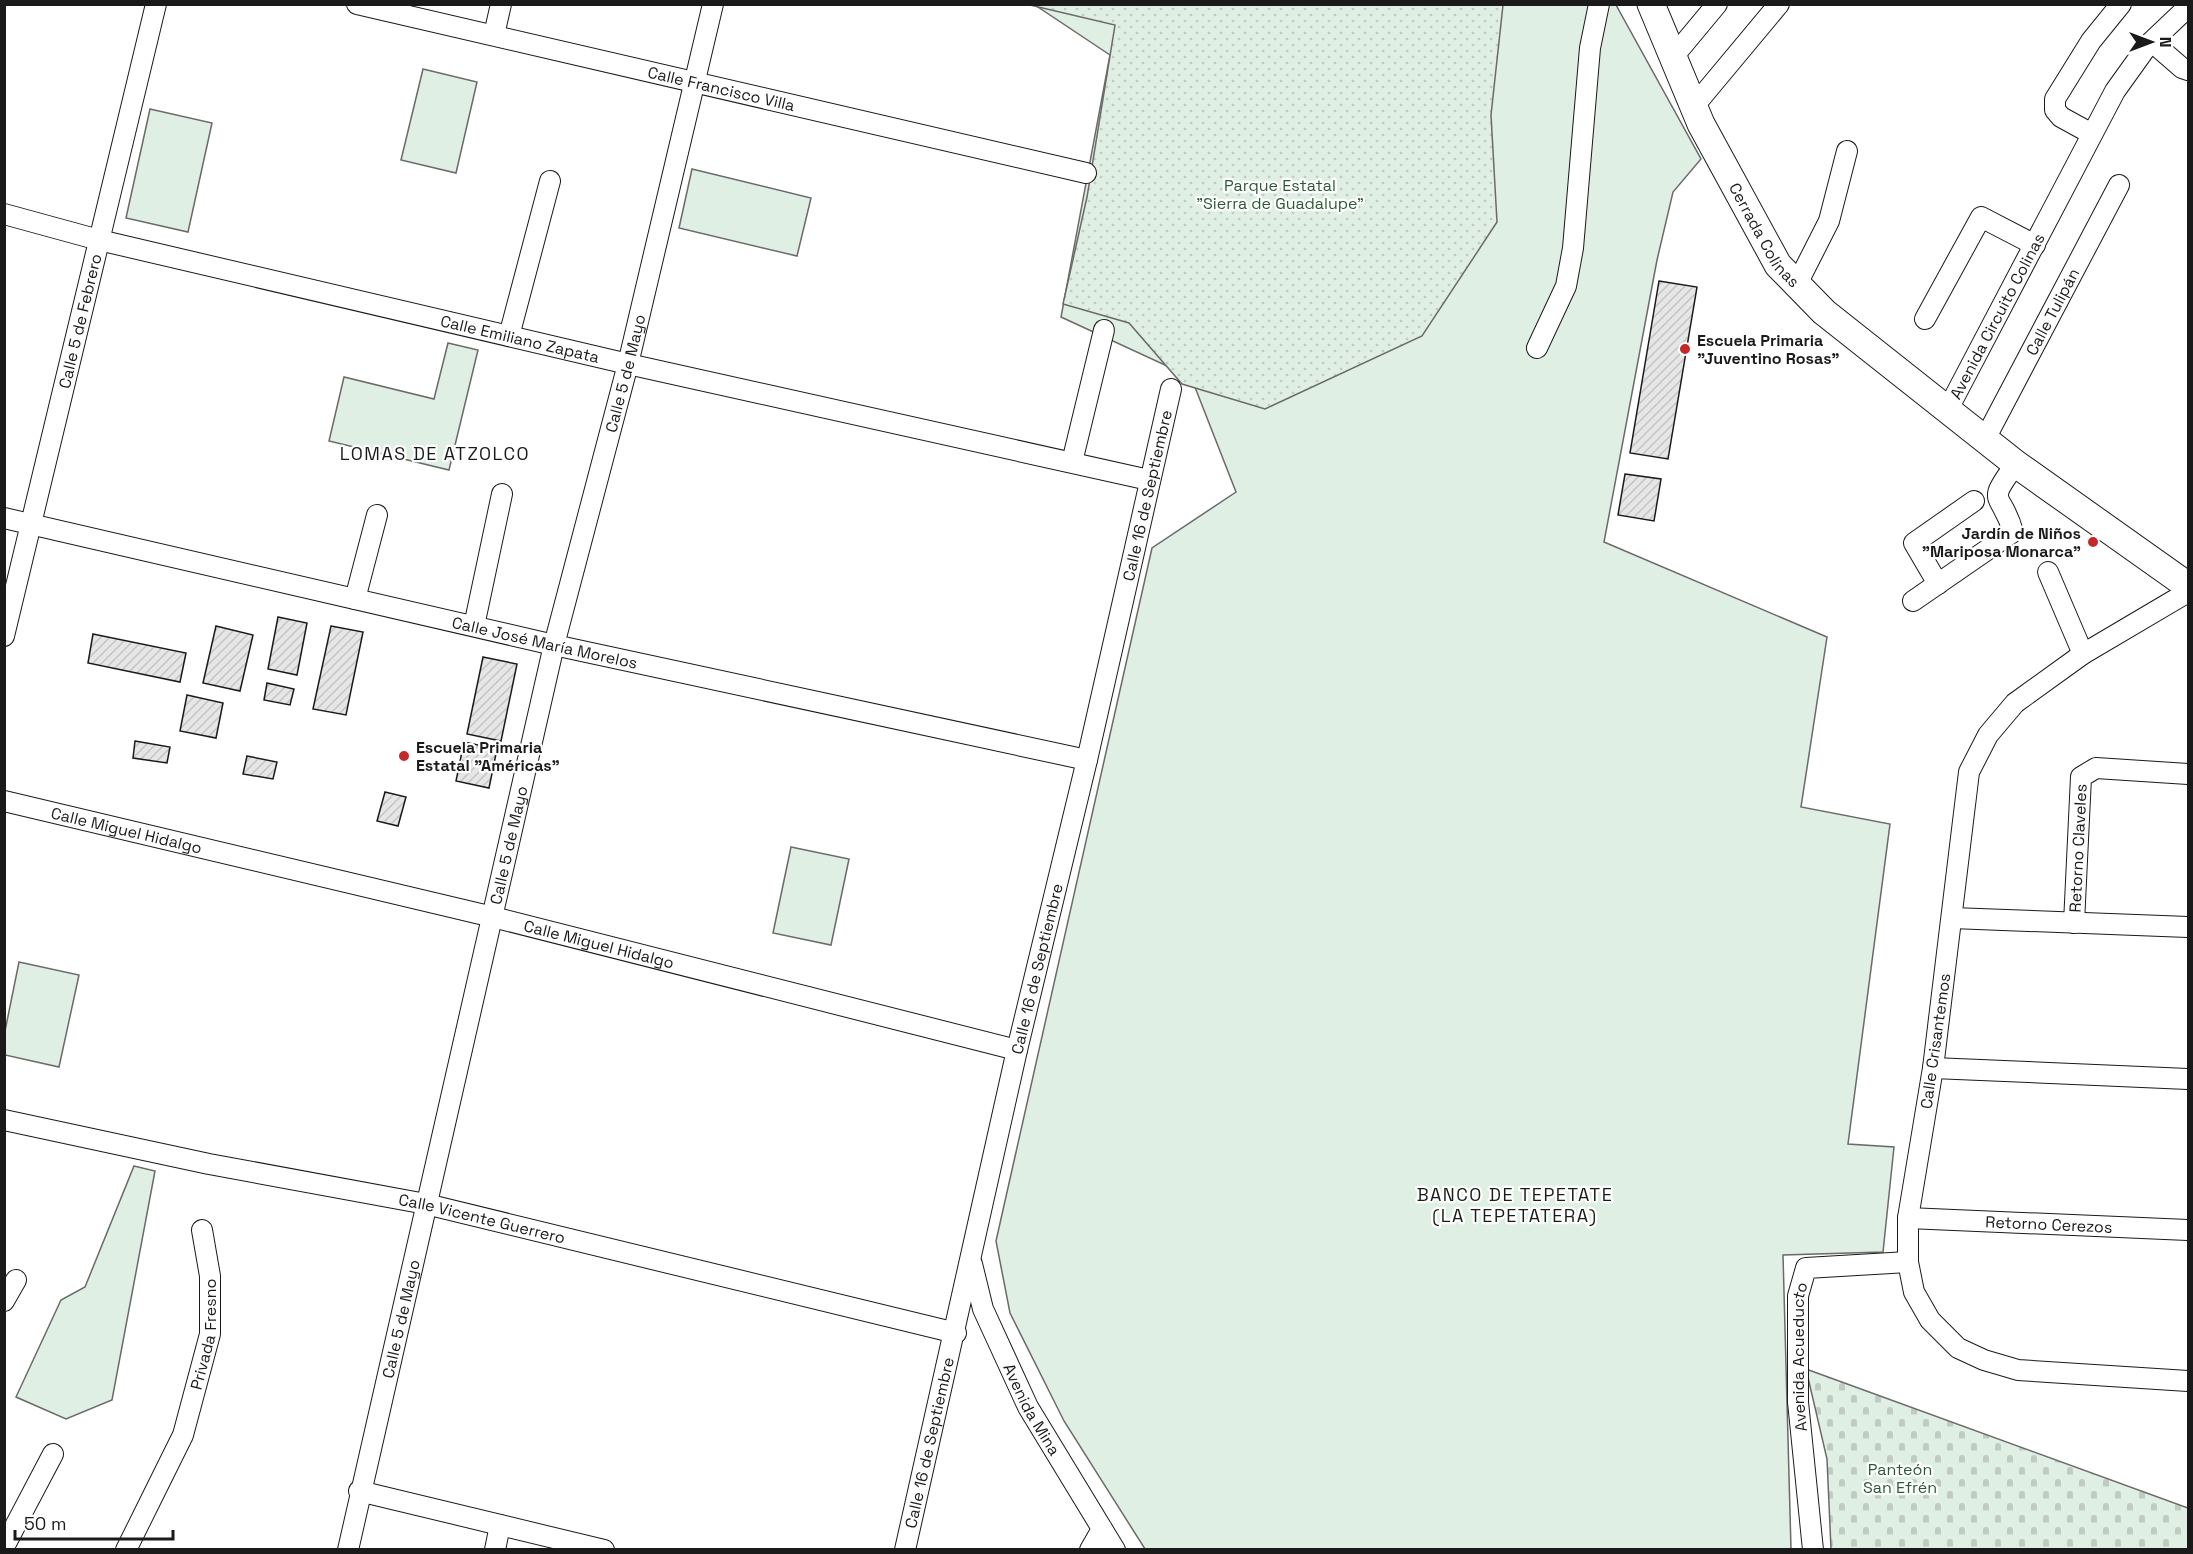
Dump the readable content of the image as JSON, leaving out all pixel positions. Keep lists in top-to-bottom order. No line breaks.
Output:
{"streets":{"main road":["Cerrada Colinas","Avenida Circuito Colinas"],"street":["Calle Francisco Villa","Calle Tulipán","Calle 5 de Febrero","Calle Emiliano Zapata","Calle 5 de Mayo","Calle 16 de Septiembre","Calle José María Morelos","Calle Miguel Hidalgo","Retorno Claveles","Calle Crisantemos","Calle Vicente Guerrero","Retorno Cerezos","Privada Fresno","Avenida Acueducto","Avenida Mina"]},"crossings":[["Calle Francisco Villa","Calle 5 de Mayo"],["Cerrada Colinas","Avenida Circuito Colinas"],["Calle Tulipán","Avenida Circuito Colinas"],["Calle 5 de Febrero","Calle Emiliano Zapata"],["Calle 5 de Febrero","Calle José María Morelos"],["Calle Emiliano Zapata","Calle 5 de Mayo"],["Calle Emiliano Zapata","Calle 16 de Septiembre"],["Calle 5 de Mayo","Calle José María Morelos"],["Calle 5 de Mayo","Calle Miguel Hidalgo"],["Calle 5 de Mayo","Calle Vicente Guerrero"],["Calle 16 de Septiembre","Calle José María Morelos"],["Calle 16 de Septiembre","Calle Miguel Hidalgo"],["Calle 16 de Septiembre","Calle Vicente Guerrero"],["Calle 16 de Septiembre","Avenida Mina"],["Retorno Claveles","Calle Crisantemos"],["Calle Crisantemos","Retorno Cerezos"],["Calle Crisantemos","Avenida Acueducto"]],"districts":["LOMAS DE ATZOLCO","BANCO DE TEPETATE (LA TEPETATERA)"],"parks":["Parque Estatal \"Sierra de Guadalupe\"","Panteón San Efrén"],"places":["Escuela Primaria \"Juventino Rosas\"","Jardín de Niños \"Mariposa Monarca\"","Escuela Primaria Estatal \"Américas\""],"scale_bar":"50 m","north":"right"}
